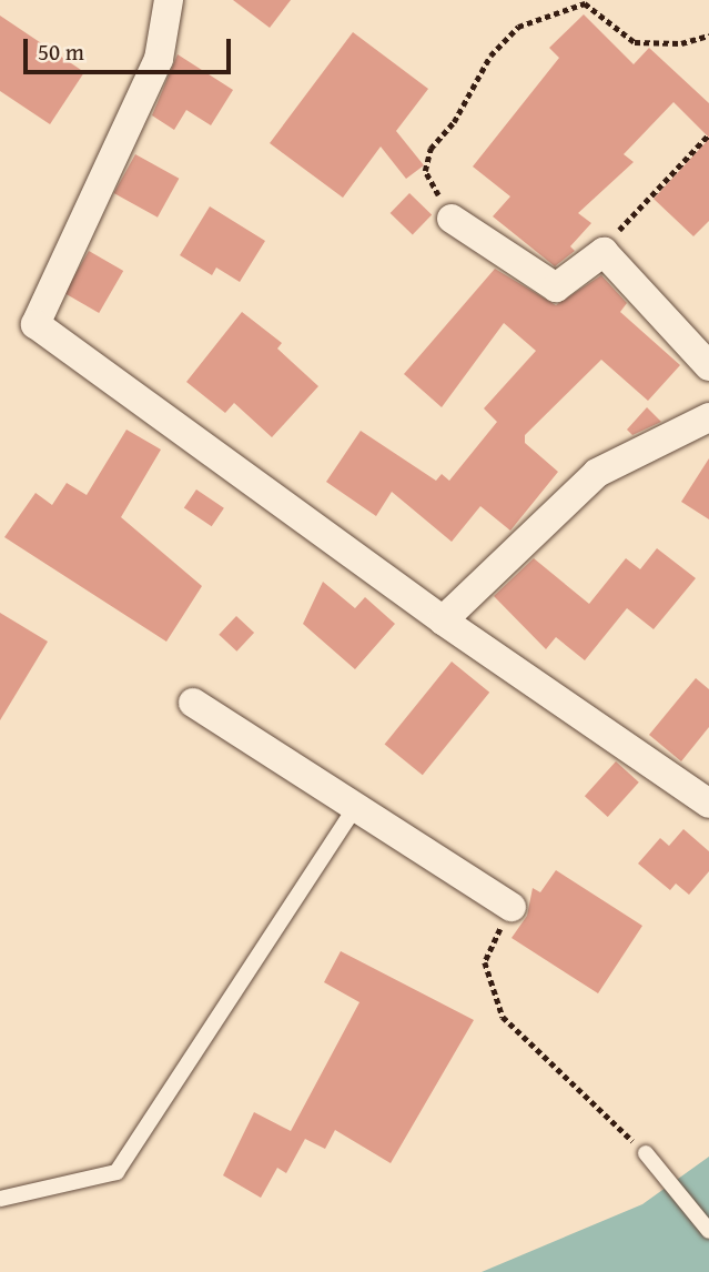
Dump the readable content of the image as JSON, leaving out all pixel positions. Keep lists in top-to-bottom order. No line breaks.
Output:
{"scale_bar":"50 m"}
